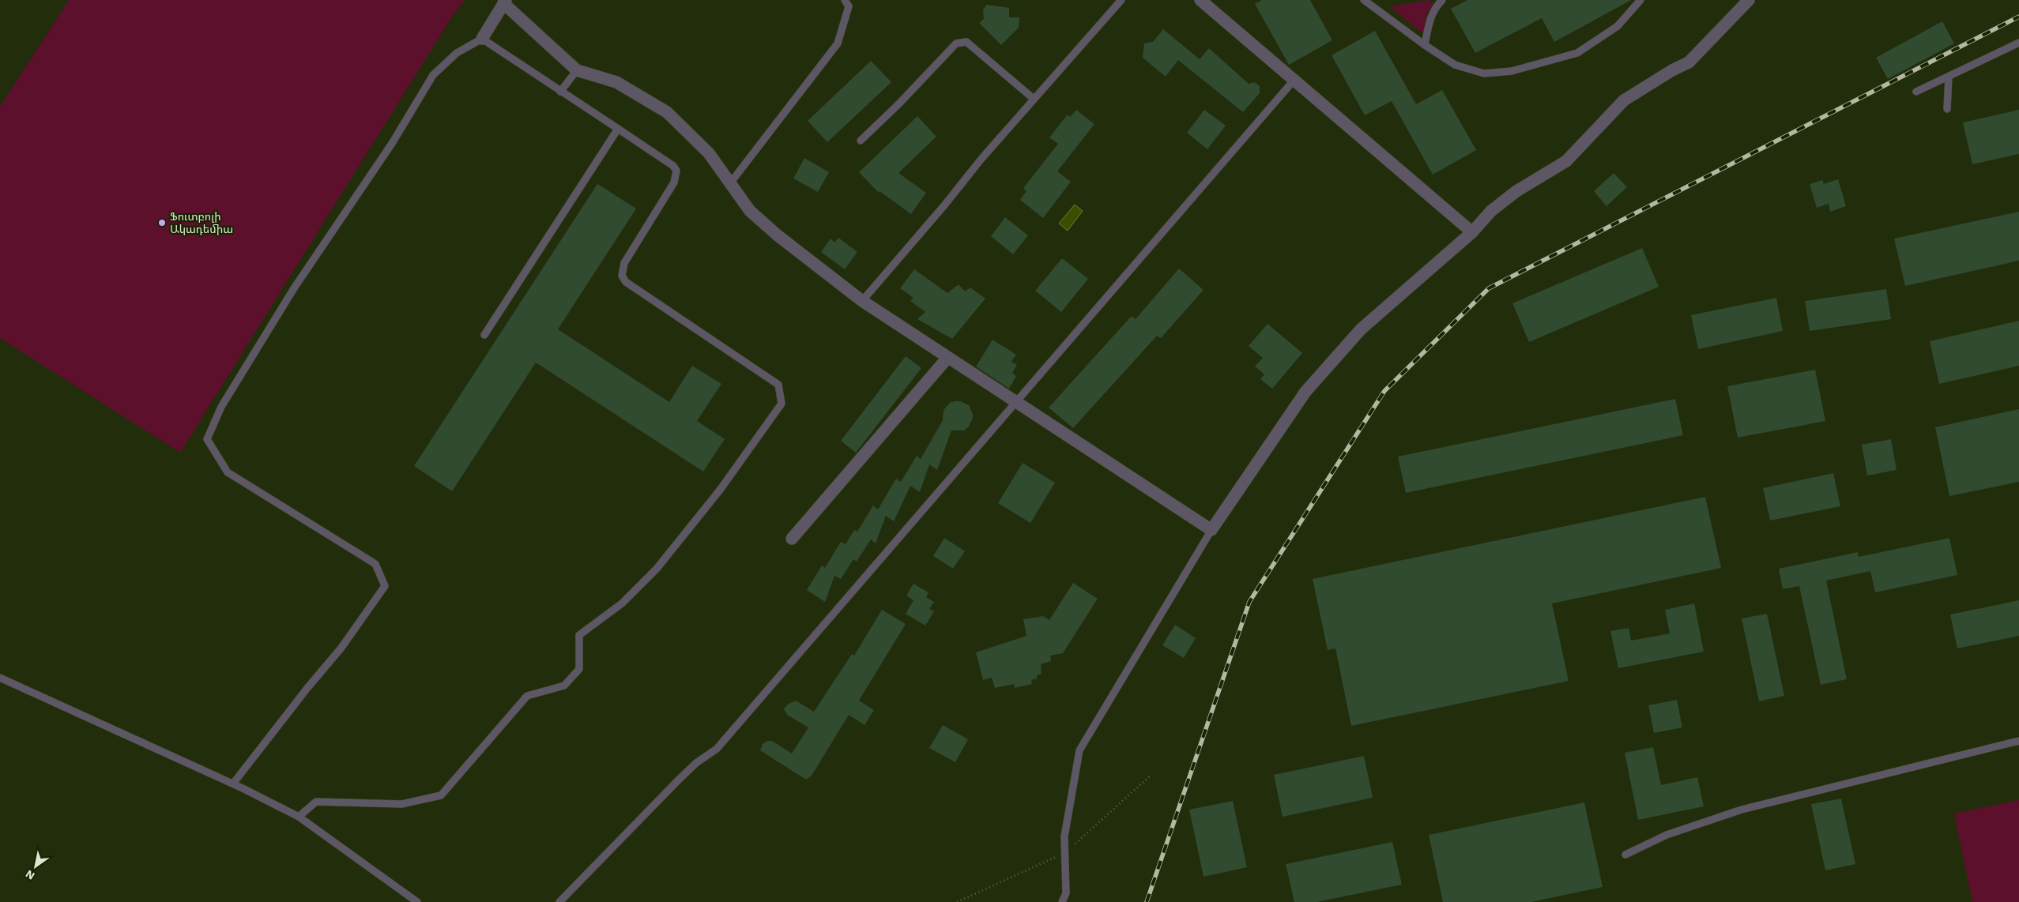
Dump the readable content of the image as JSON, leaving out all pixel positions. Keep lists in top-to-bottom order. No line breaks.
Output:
{"places":["Ֆուտբոլի Ակադեմիա"],"north":"bottom left"}
